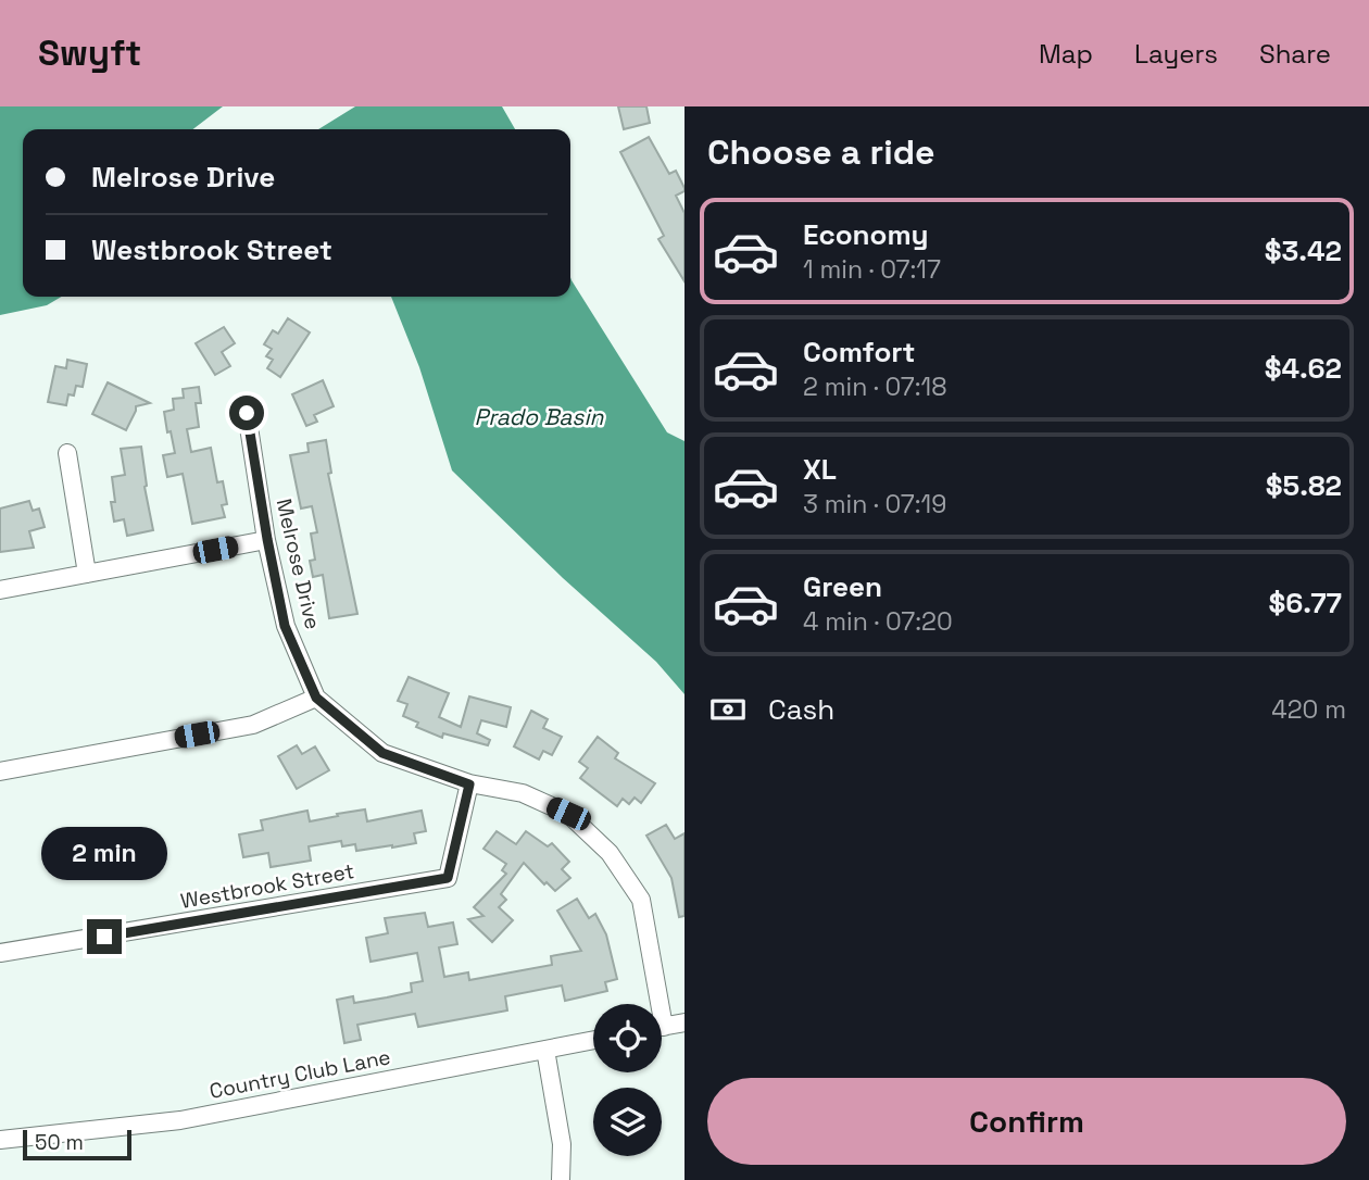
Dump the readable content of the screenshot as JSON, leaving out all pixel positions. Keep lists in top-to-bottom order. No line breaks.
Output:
{"streets":{"street":["Melrose Drive","Westbrook Street","Country Club Lane"]},"crossings":[["Melrose Drive","Westbrook Street"]],"water":["Prado Basin"],"scale_bar":"50 m","page":{"header":"Swyft","nav":["Map","Layers","Share"],"heading":"Choose a ride","banner":["Melrose Drive","Westbrook Street"],"list":[{"name":"Economy","note":"1 min · 07:17","value":"$3.42"},{"name":"Comfort","note":"2 min · 07:18","value":"$4.62"},{"name":"XL","note":"3 min · 07:19","value":"$5.82"},{"name":"Green","note":"4 min · 07:20","value":"$6.77"}],"pay":["Cash","420 m"],"bubble":"2 min","buttons":"Confirm","scale":"50 m"}}
